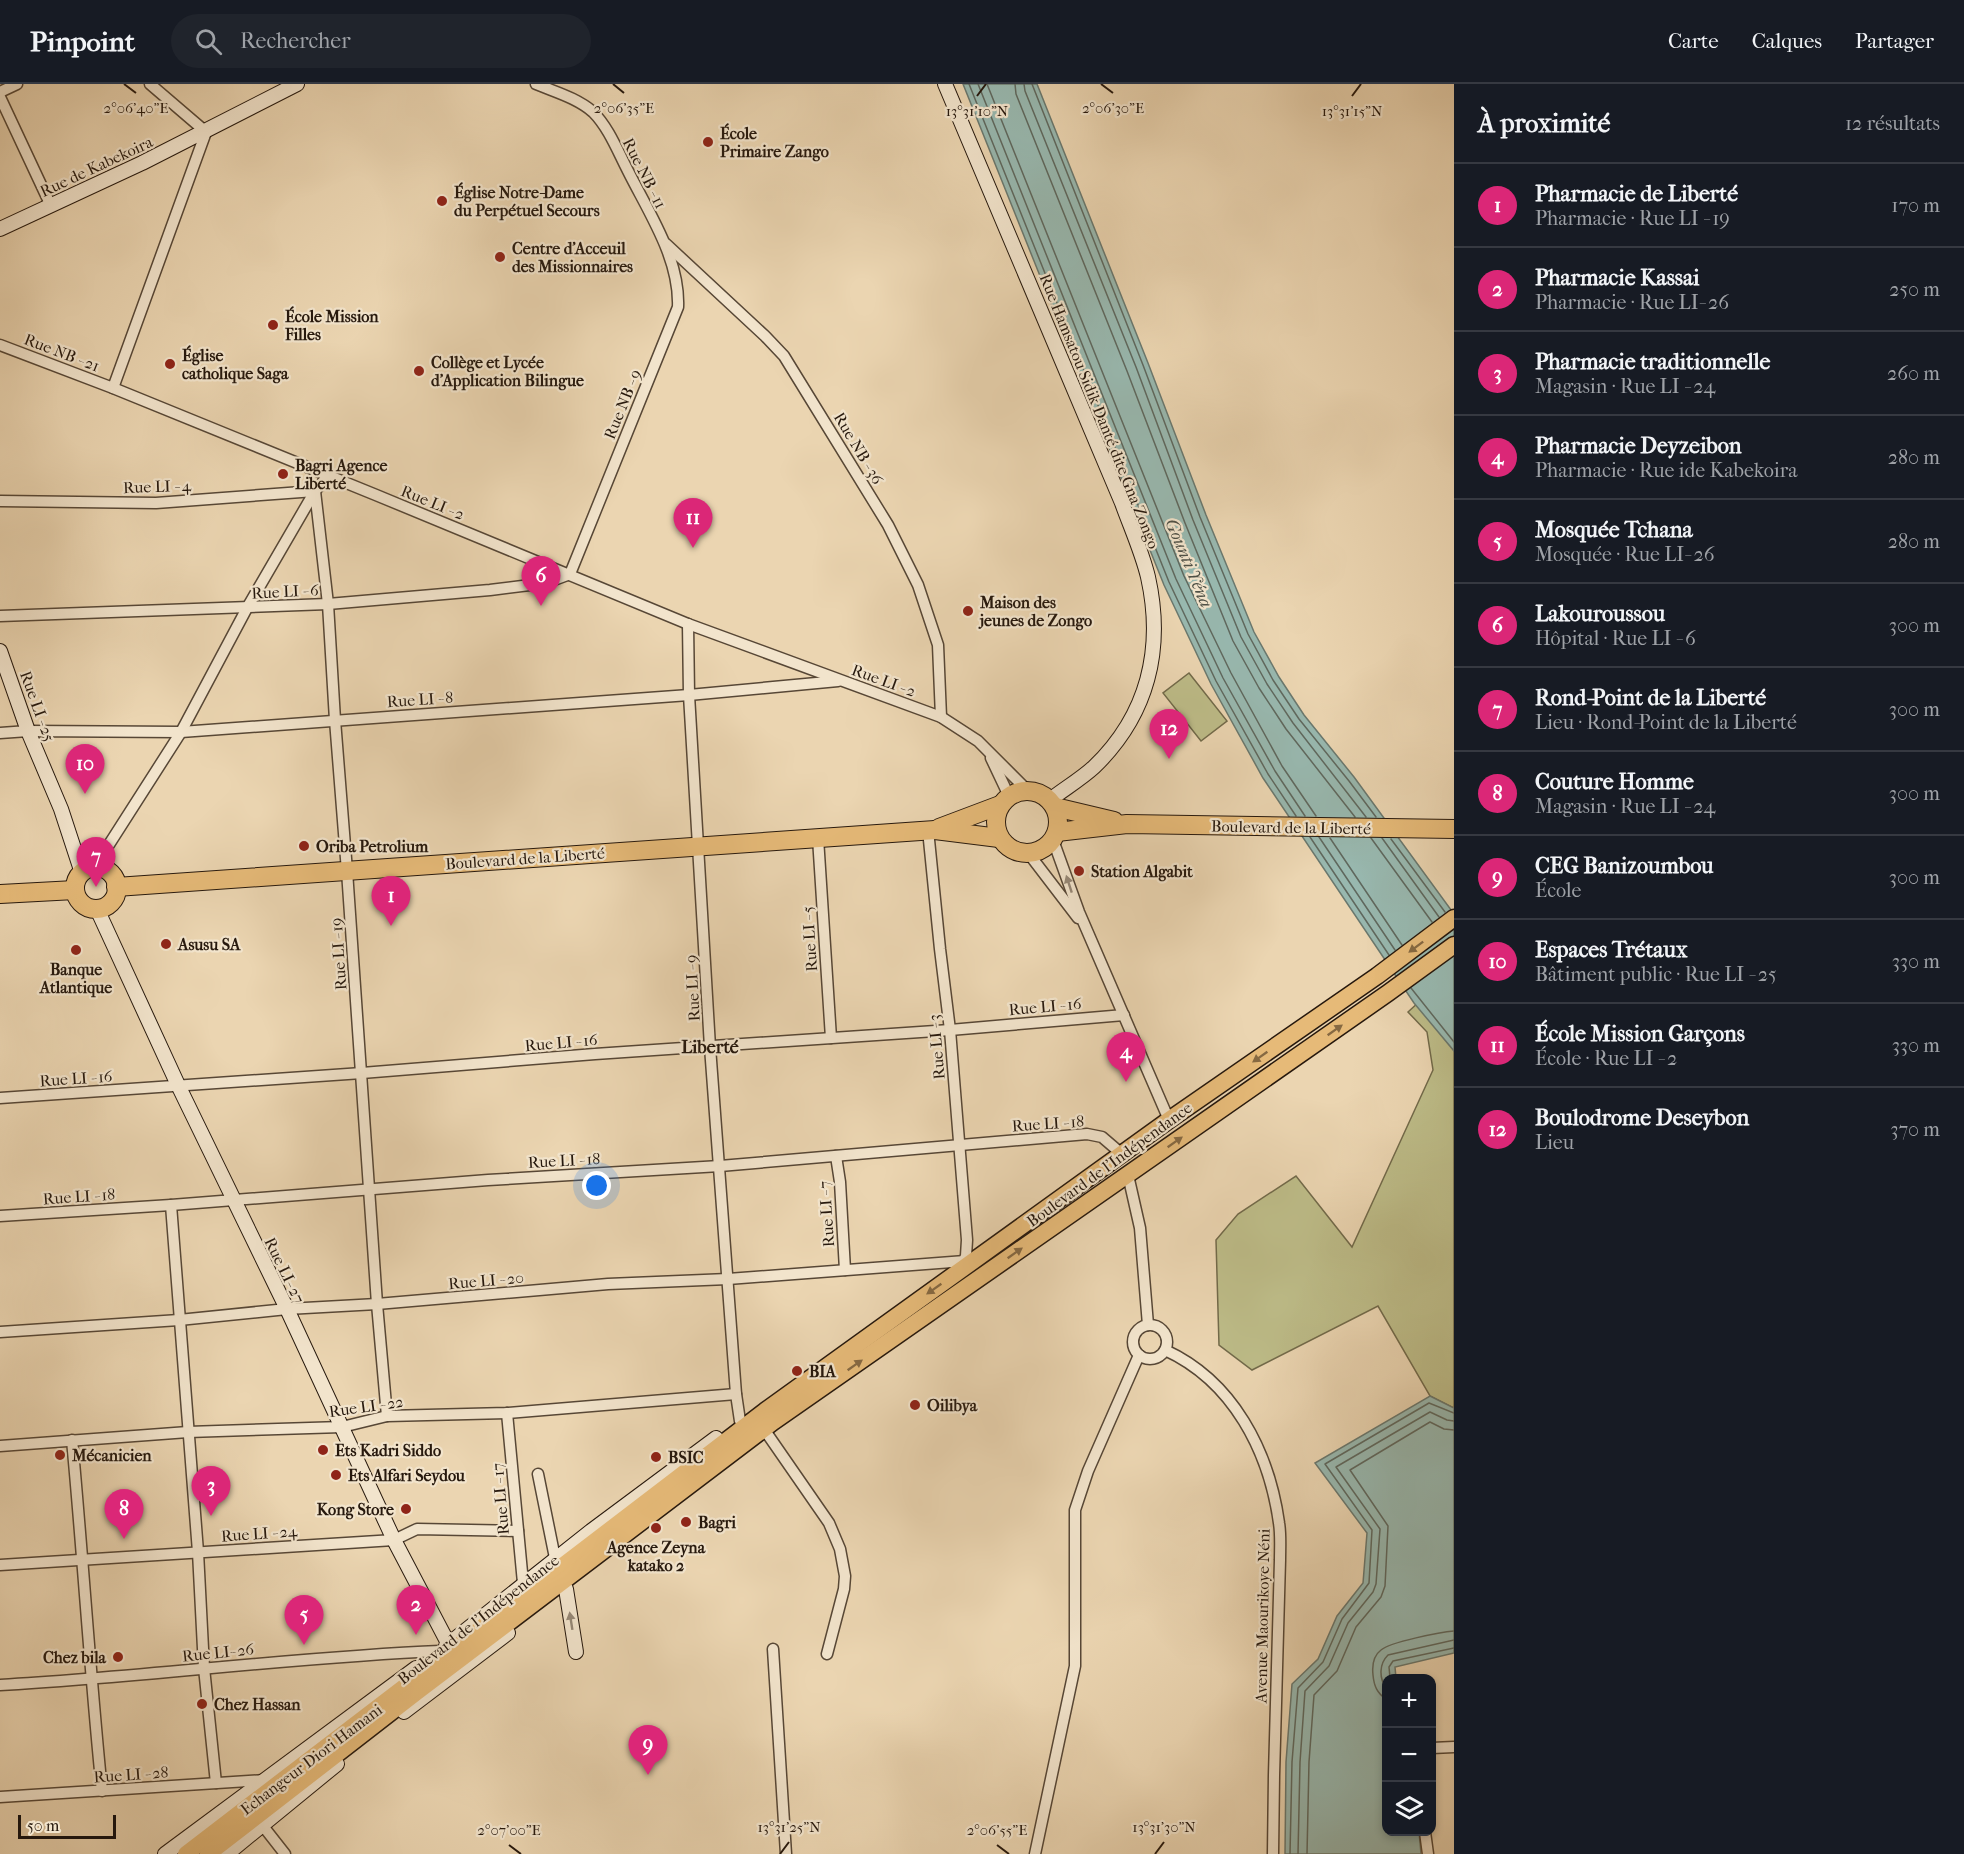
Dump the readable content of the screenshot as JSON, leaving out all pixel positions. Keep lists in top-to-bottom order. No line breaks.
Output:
{"streets":{"highway":["Boulevard de la Liberté"],"main road":["Boulevard de l'Indépendance","Echangeur Diori Hamani"],"street":["Rue de Kabekoira","Rue NB - 11","Rue NB - 21","Rue NB - 9","Rue Hamsatou Sidik Danté dite Gna Zongo","Rue NB - 36","Rue LI - 4","Rue LI - 2","Rue LI - 6","Rue LI - 8","Rue LI - 25","Rue LI - 5","Rue LI - 19","Rue LI - 9","Rue LI - 16","Rue LI - 3","Rue LI - 18","Rue LI - 7","Rue LI- 27","Rue LI - 20","Rue LI - 22","Rue LI - 17","Rue LI - 24","Avenue Maourikoye Néni","Rue LI- 26","Rue LI - 28"]},"crossings":[["Rue NB - 11","Rue NB - 9"],["Rue NB - 11","Rue NB - 36"],["Rue NB - 21","Rue LI - 2"],["Rue NB - 9","Rue NB - 36"],["Rue NB - 9","Rue LI - 2"],["Rue NB - 9","Rue LI - 6"],["Rue Hamsatou Sidik Danté dite Gna Zongo","Boulevard de la Liberté"],["Rue NB - 36","Rue LI - 2"],["Rue LI - 4","Rue LI - 19"],["Rue LI - 2","Rue LI - 6"],["Rue LI - 2","Rue LI - 8"],["Rue LI - 2","Rue LI - 9"],["Rue LI - 6","Rue LI - 19"],["Rue LI - 8","Rue LI - 25"],["Rue LI - 8","Rue LI - 19"],["Rue LI - 8","Rue LI - 9"],["Rue LI - 25","Boulevard de la Liberté"],["Rue LI - 25","Rue LI- 27"],["Boulevard de la Liberté","Rue LI - 5"],["Boulevard de la Liberté","Rue LI - 19"],["Boulevard de la Liberté","Rue LI - 9"],["Boulevard de la Liberté","Rue LI - 3"],["Boulevard de la Liberté","Rue LI- 27"],["Rue LI - 5","Rue LI - 16"],["Rue LI - 19","Rue LI - 16"],["Rue LI - 19","Rue LI - 18"],["Rue LI - 19","Rue LI - 20"],["Rue LI - 19","Rue LI - 22"],["Rue LI - 9","Rue LI - 16"],["Rue LI - 9","Rue LI - 18"],["Rue LI - 9","Boulevard de l'Indépendance"],["Rue LI - 9","Rue LI - 20"],["Rue LI - 9","Rue LI - 22"],["Rue LI - 16","Rue LI - 3"],["Rue LI - 16","Rue LI- 27"],["Rue LI - 3","Rue LI - 18"],["Rue LI - 3","Boulevard de l'Indépendance"],["Rue LI - 3","Rue LI - 20"],["Rue LI - 18","Boulevard de l'Indépendance"],["Rue LI - 18","Rue LI - 7"],["Rue LI - 18","Rue LI- 27"],["Boulevard de l'Indépendance","Rue LI- 27"],["Boulevard de l'Indépendance","Rue LI - 20"],["Boulevard de l'Indépendance","Rue LI - 17"],["Boulevard de l'Indépendance","Rue LI- 26"],["Boulevard de l'Indépendance","Echangeur Diori Hamani"],["Boulevard de l'Indépendance","Rue LI - 28"],["Rue LI - 7","Rue LI - 20"],["Rue LI- 27","Rue LI - 20"],["Rue LI- 27","Rue LI - 22"],["Rue LI- 27","Rue LI - 24"],["Rue LI- 27","Rue LI- 26"],["Rue LI - 22","Rue LI - 17"],["Rue LI - 17","Rue LI - 24"]],"districts":["Liberté"],"water":["Gounti Yéna"],"places":["École Primaire Zango","Église Notre-Dame du Perpétuel Secours","Centre d'Acceuil des Missionnaires","École Mission Filles","Église catholique Saga","Collège et Lycée d’Application Bilingue","Bagri Agence Liberté","Maison des jeunes de Zongo","Oriba Petrolium","Station Algabit","Asusu SA","Banque Atlantique","BIA","Oilibya","Ets Kadri Siddo","Mécanicien","BSIC","Ets Alfari Seydou","Kong Store","Bagri","Agence Zeyna katako 2","Chez bila","Chez Hassan"],"scale_bar":"50 m","page":{"header":"Pinpoint","search":"Rechercher","nav":["Carte","Calques","Partager"],"heading":["À proximité","12 résultats"],"list":[{"mark":"1","name":"Pharmacie de Liberté","note":"Pharmacie · Rue LI - 19","value":"170 m"},{"mark":"2","name":"Pharmacie Kassai","note":"Pharmacie · Rue LI- 26","value":"250 m"},{"mark":"3","name":"Pharmacie traditionnelle","note":"Magasin · Rue LI - 24","value":"260 m"},{"mark":"4","name":"Pharmacie Deyzeibon","note":"Pharmacie · Rue ide Kabekoira","value":"280 m"},{"mark":"5","name":"Mosquée Tchana","note":"Mosquée · Rue LI- 26","value":"280 m"},{"mark":"6","name":"Lakouroussou","note":"Hôpital · Rue LI - 6","value":"300 m"},{"mark":"7","name":"Rond-Point de la Liberté","note":"Lieu · Rond-Point de la Liberté","value":"300 m"},{"mark":"8","name":"Couture Homme","note":"Magasin · Rue LI - 24","value":"300 m"},{"mark":"9","name":"CEG Banizoumbou","note":"École","value":"300 m"},{"mark":"10","name":"Espaces Trétaux","note":"Bâtiment public · Rue LI - 25","value":"330 m"},{"mark":"11","name":"École Mission Garçons","note":"École · Rue LI - 2","value":"330 m"},{"mark":"12","name":"Boulodrome Deseybon","note":"Lieu","value":"370 m"}],"pins":["11","6","12","10","7","1","4","3","8","2","5","9"],"map_buttons":["+","−"],"scale":"50 m"},"coordinates":["2°06'40\"E","2°06'35\"E","2°06'30\"E","13°31'10\"N","13°31'15\"N","13°31'25\"N","13°31'30\"N","2°07'00\"E","2°06'55\"E"]}
